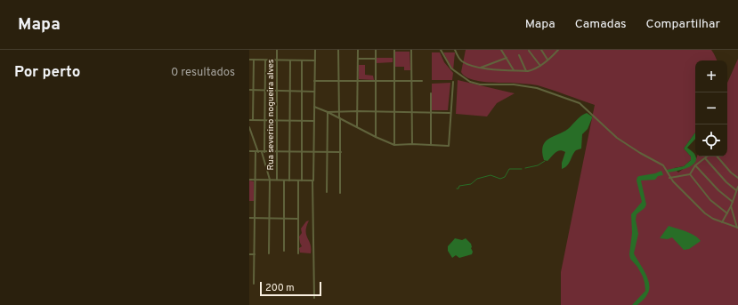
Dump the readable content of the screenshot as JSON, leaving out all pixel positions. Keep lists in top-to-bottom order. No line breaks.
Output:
{"streets":{"street":["Rua severino nogueira alves"]},"scale_bar":"200 m","page":{"header":"Mapa","nav":["Mapa","Camadas","Compartilhar"],"heading":["Por perto","0 resultados"],"map_buttons":["+","−"],"scale":"200 m"}}
